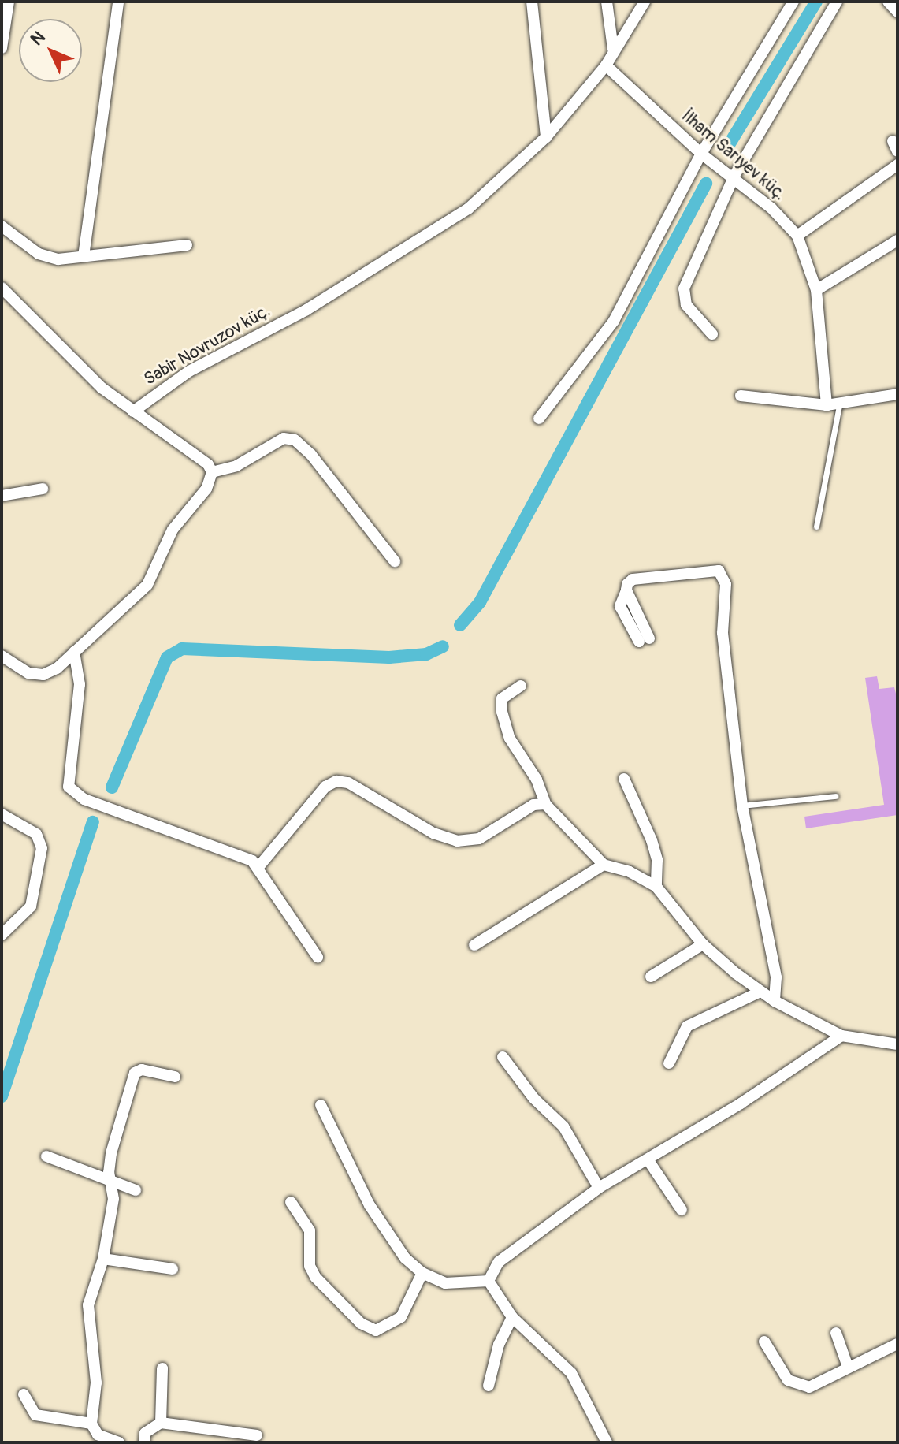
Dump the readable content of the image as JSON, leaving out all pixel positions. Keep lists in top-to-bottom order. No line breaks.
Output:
{"streets":{"street":["İlham Sarıyev küç.","Sabir Novruzov küç."]},"crossings":[["İlham Sarıyev küç.","Sabir Novruzov küç."]],"north":"top left"}
